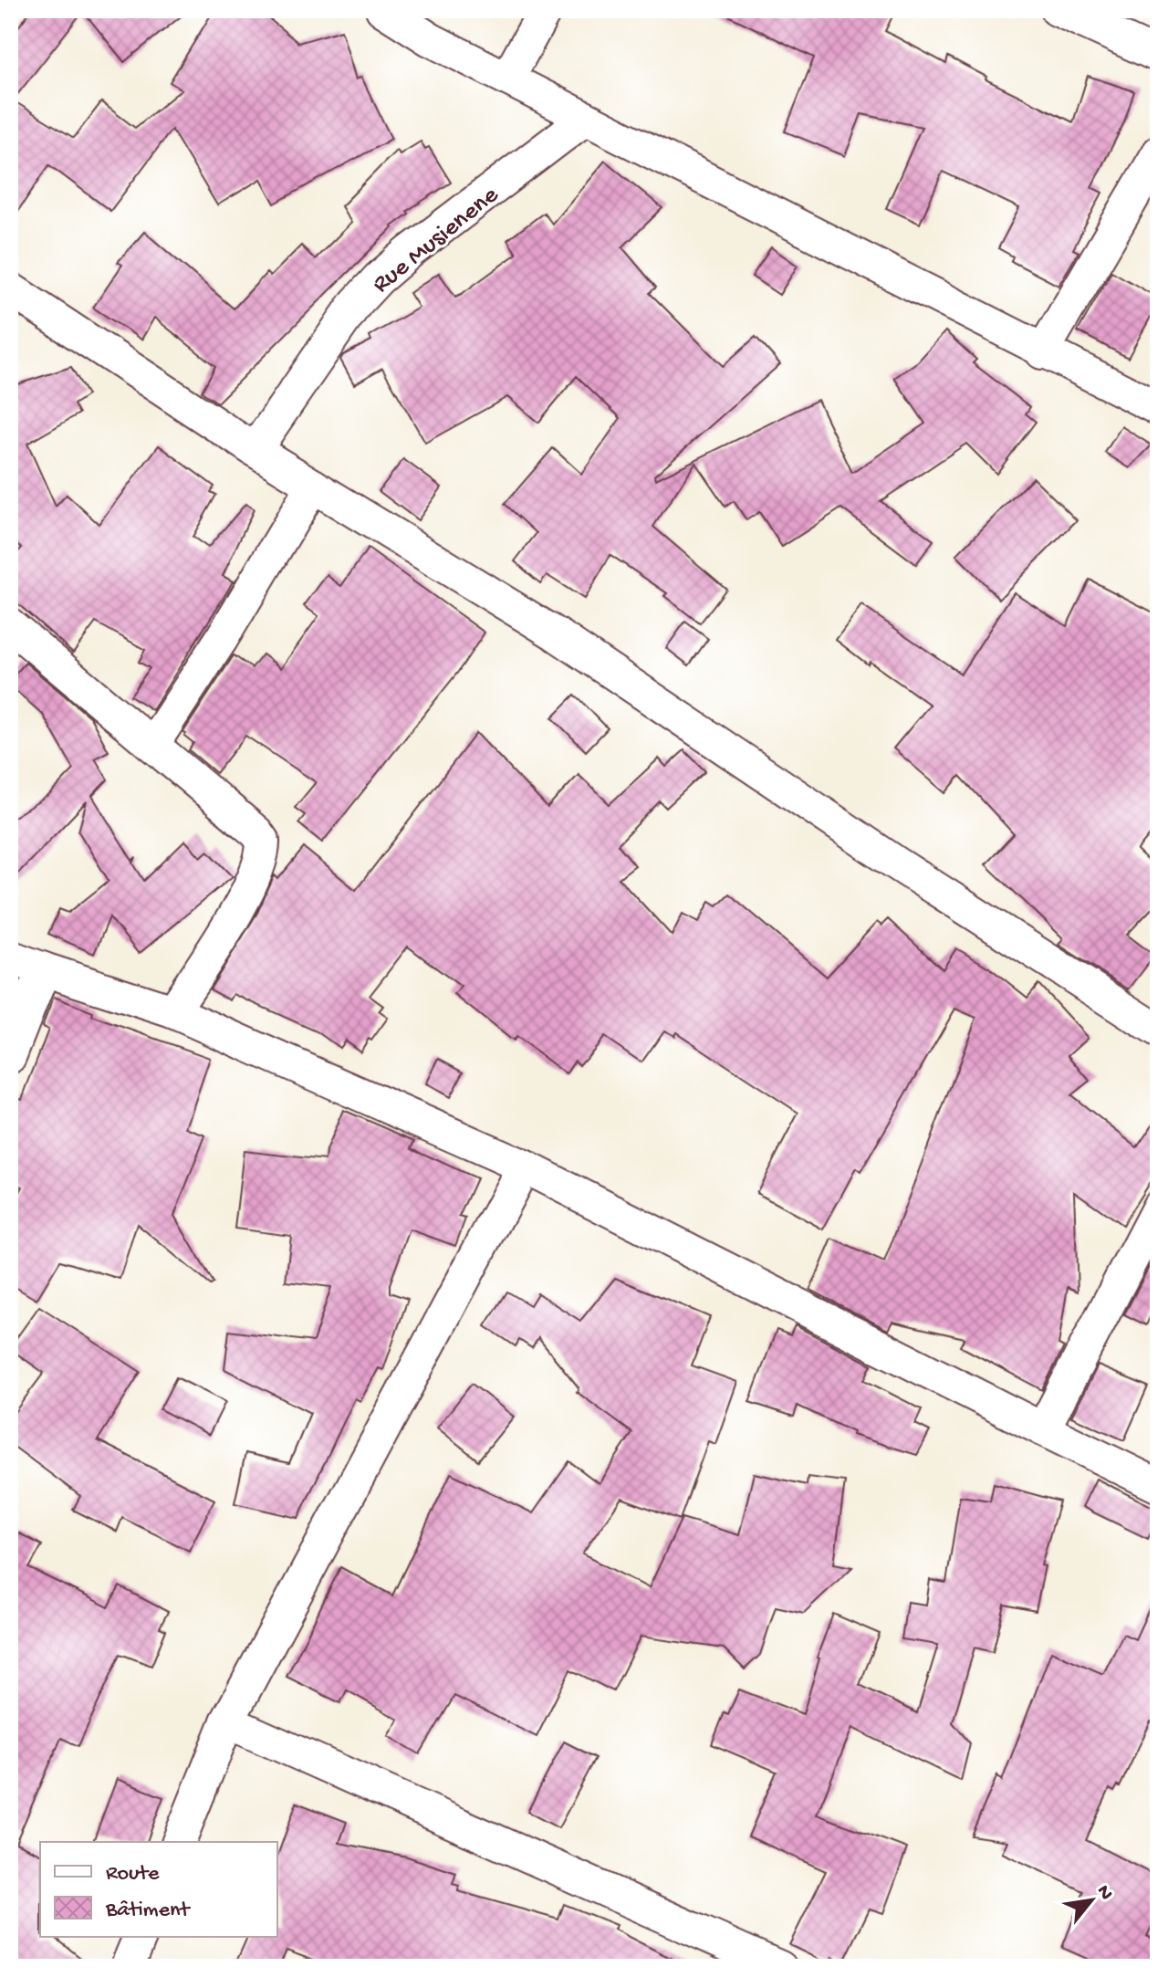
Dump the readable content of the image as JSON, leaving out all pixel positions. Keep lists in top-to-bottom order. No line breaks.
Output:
{"streets":{"street":["Rue Musienene"]},"legend":["Route","Bâtiment"],"north":"top right"}
